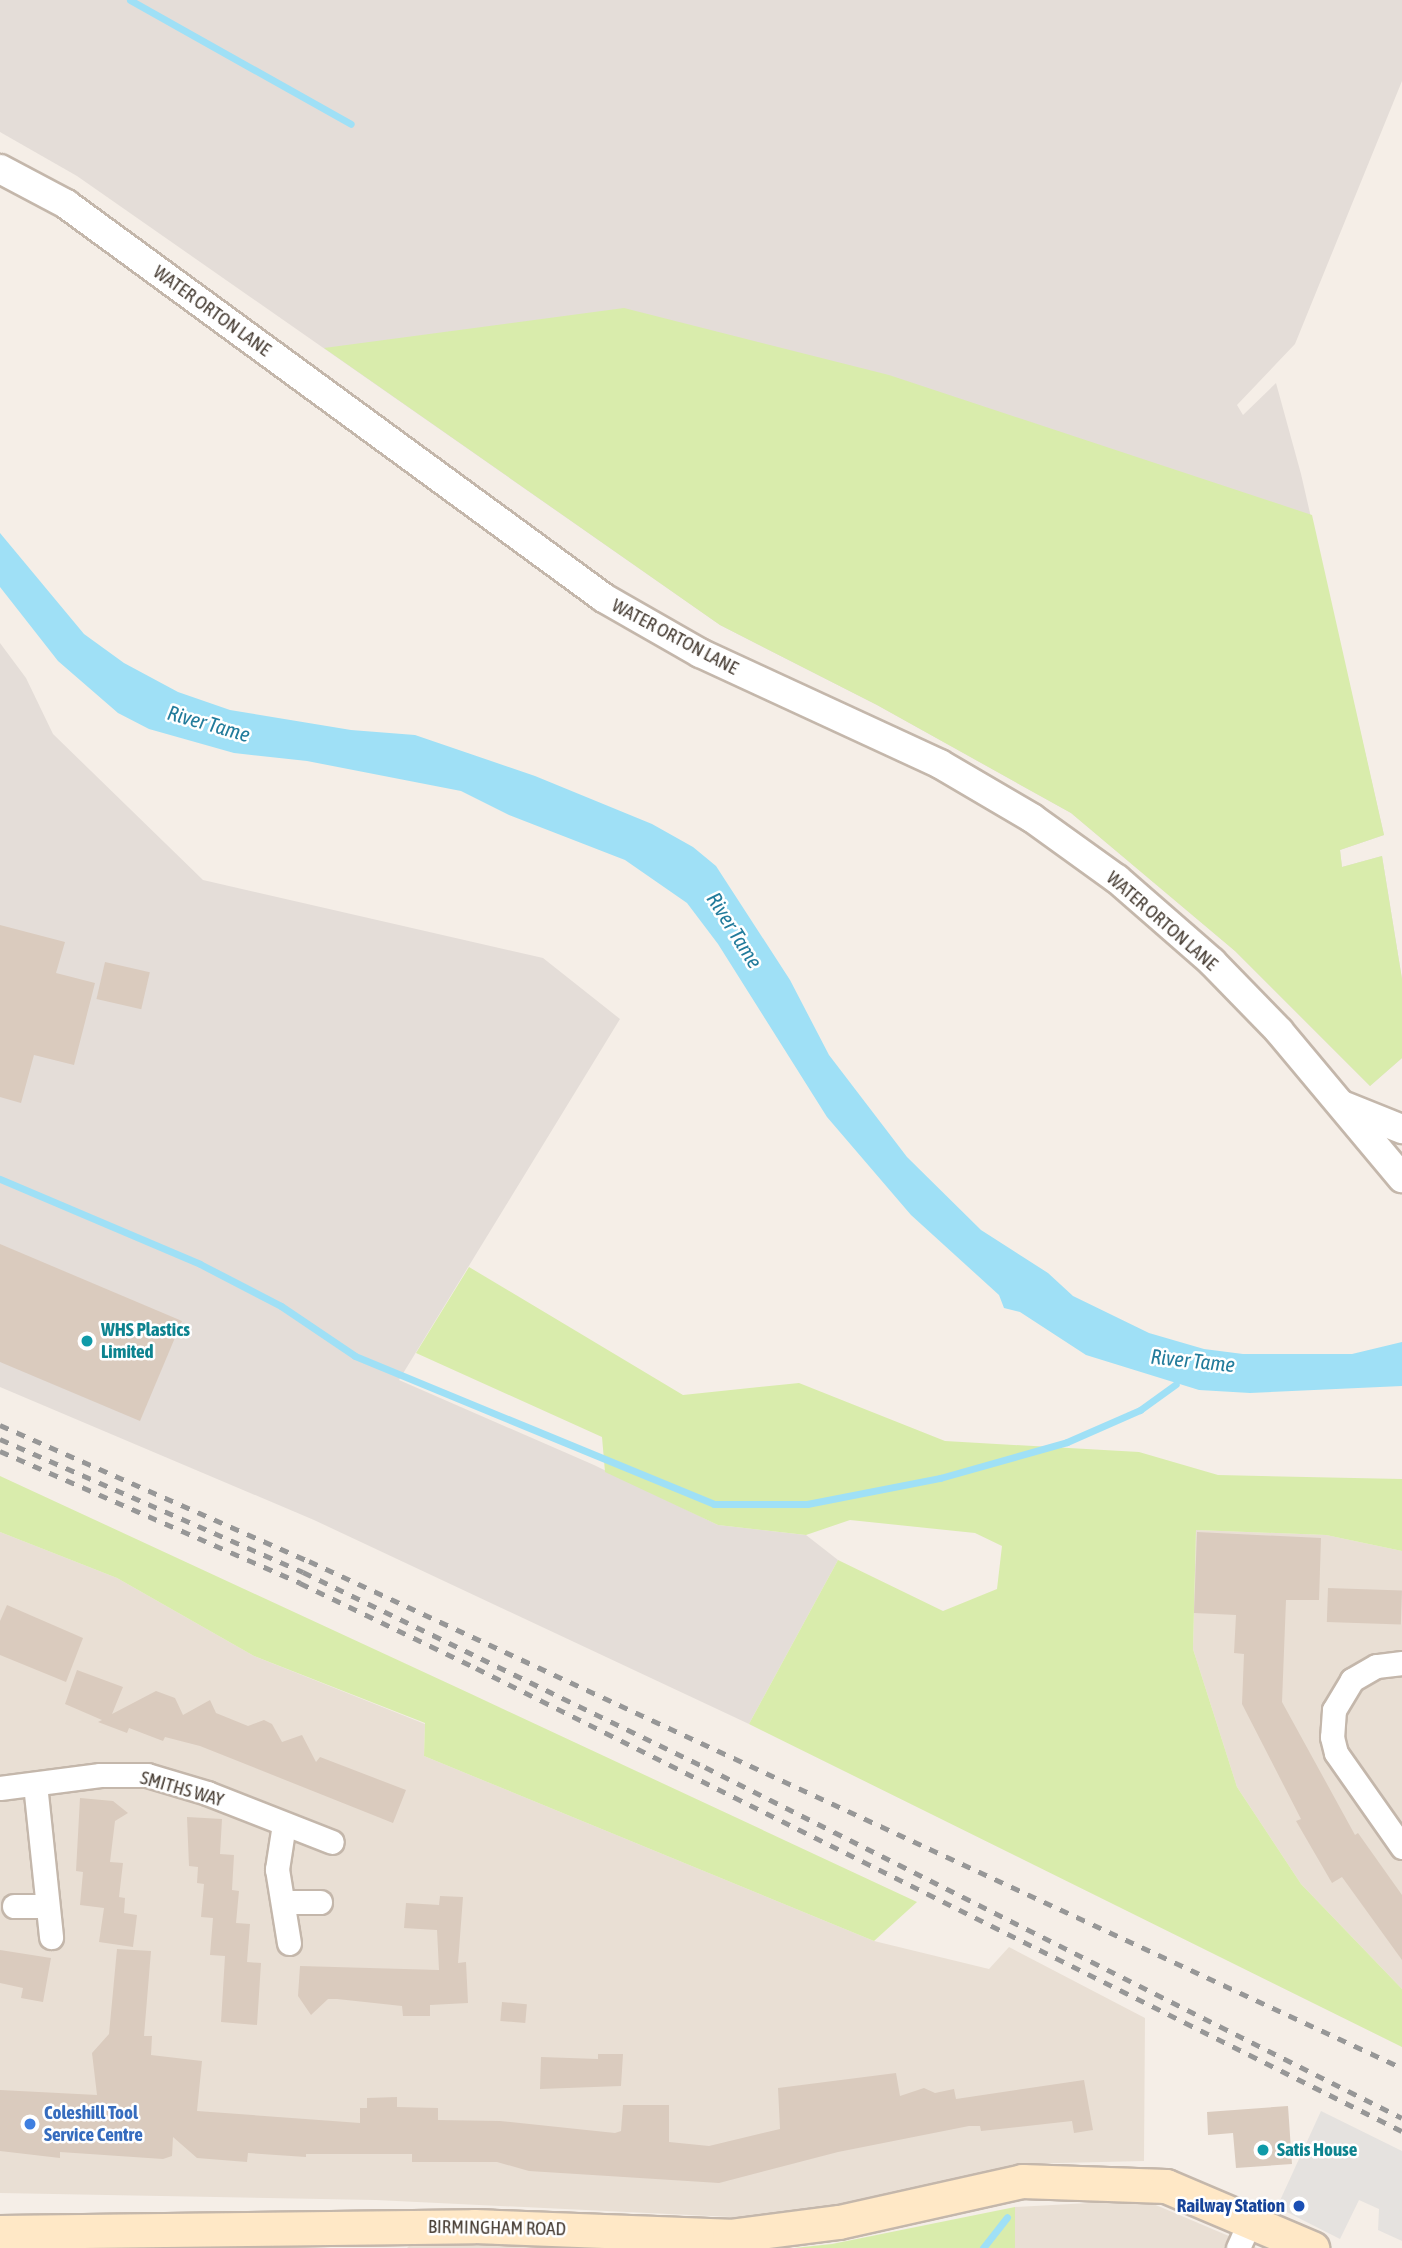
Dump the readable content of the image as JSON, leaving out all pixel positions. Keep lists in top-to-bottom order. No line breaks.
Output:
{"streets":{"main road":["BIRMINGHAM ROAD"],"street":["WATER ORTON LANE","SMITHS WAY"]},"water":["River Tame"],"places":["WHS Plastics Limited","Coleshill Tool Service Centre","Satis House","Railway Station"]}
